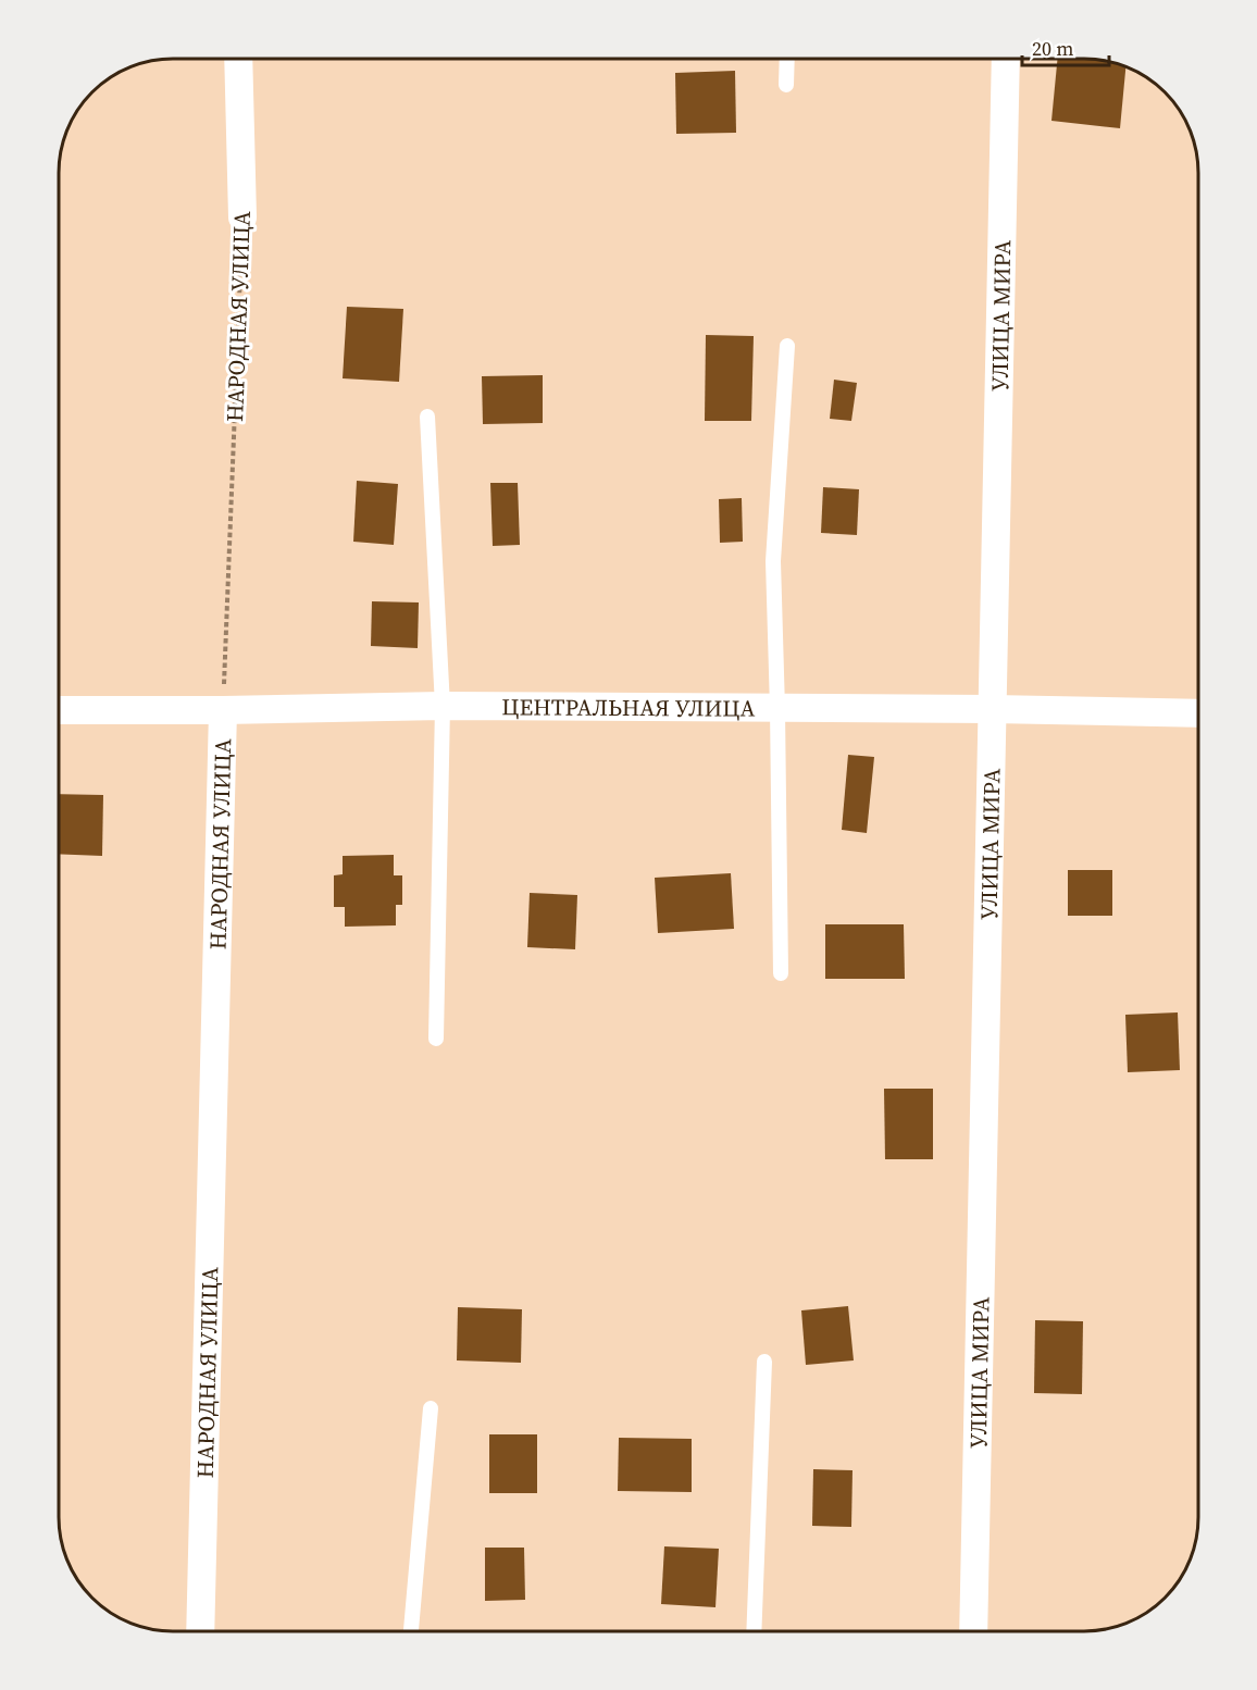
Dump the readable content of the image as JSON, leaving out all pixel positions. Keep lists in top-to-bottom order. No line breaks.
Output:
{"streets":{"street":["НАРОДНАЯ УЛИЦА","УЛИЦА МИРА","ЦЕНТРАЛЬНАЯ УЛИЦА"]},"crossings":[["НАРОДНАЯ УЛИЦА","ЦЕНТРАЛЬНАЯ УЛИЦА"],["УЛИЦА МИРА","ЦЕНТРАЛЬНАЯ УЛИЦА"]],"scale_bar":"20 m"}
